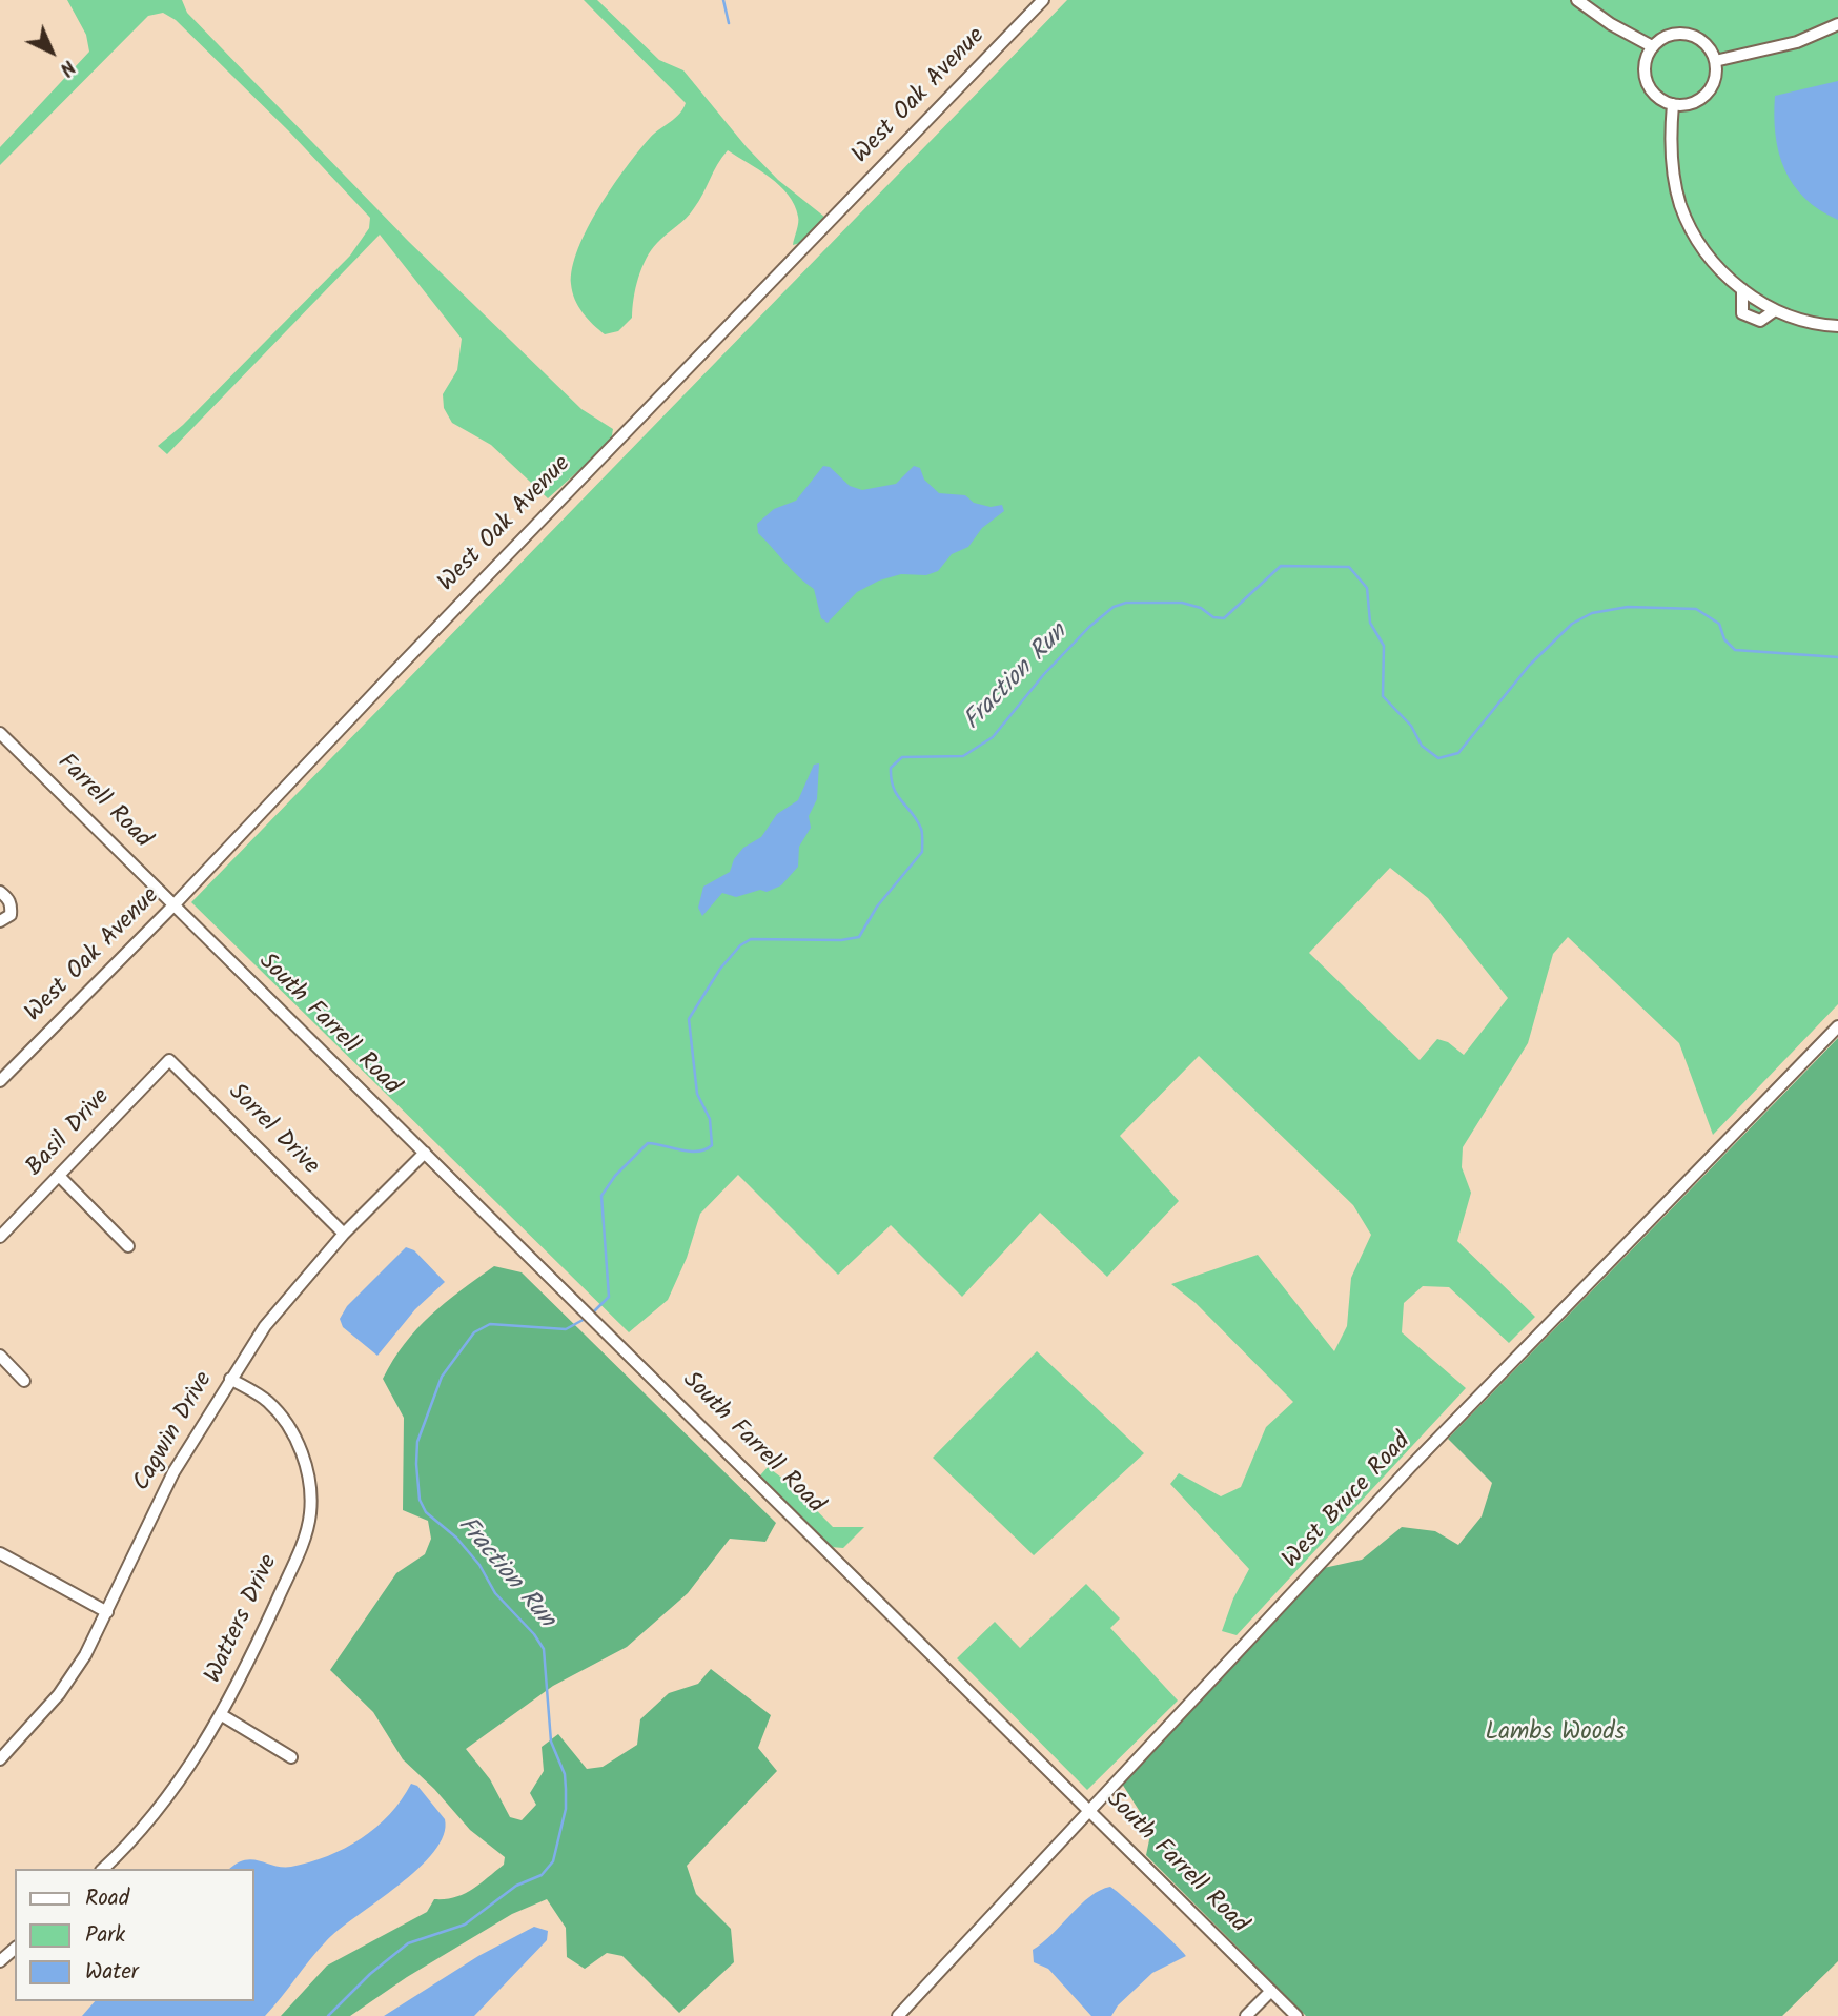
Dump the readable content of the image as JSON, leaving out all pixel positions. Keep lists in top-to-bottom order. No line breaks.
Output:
{"streets":{"street":["West Oak Avenue","Farrell Road","South Farrell Road","Sorrel Drive","Basil Drive","Cagwin Drive","West Bruce Road","Watters Drive"]},"crossings":[["West Oak Avenue","Farrell Road"],["West Oak Avenue","South Farrell Road"],["Farrell Road","South Farrell Road"],["South Farrell Road","Cagwin Drive"],["South Farrell Road","West Bruce Road"],["Sorrel Drive","Basil Drive"],["Sorrel Drive","Cagwin Drive"],["Cagwin Drive","Watters Drive"]],"water":["Fraction Run"],"parks":["Lambs Woods"],"legend":["Road","Park","Water"],"north":"bottom right"}
